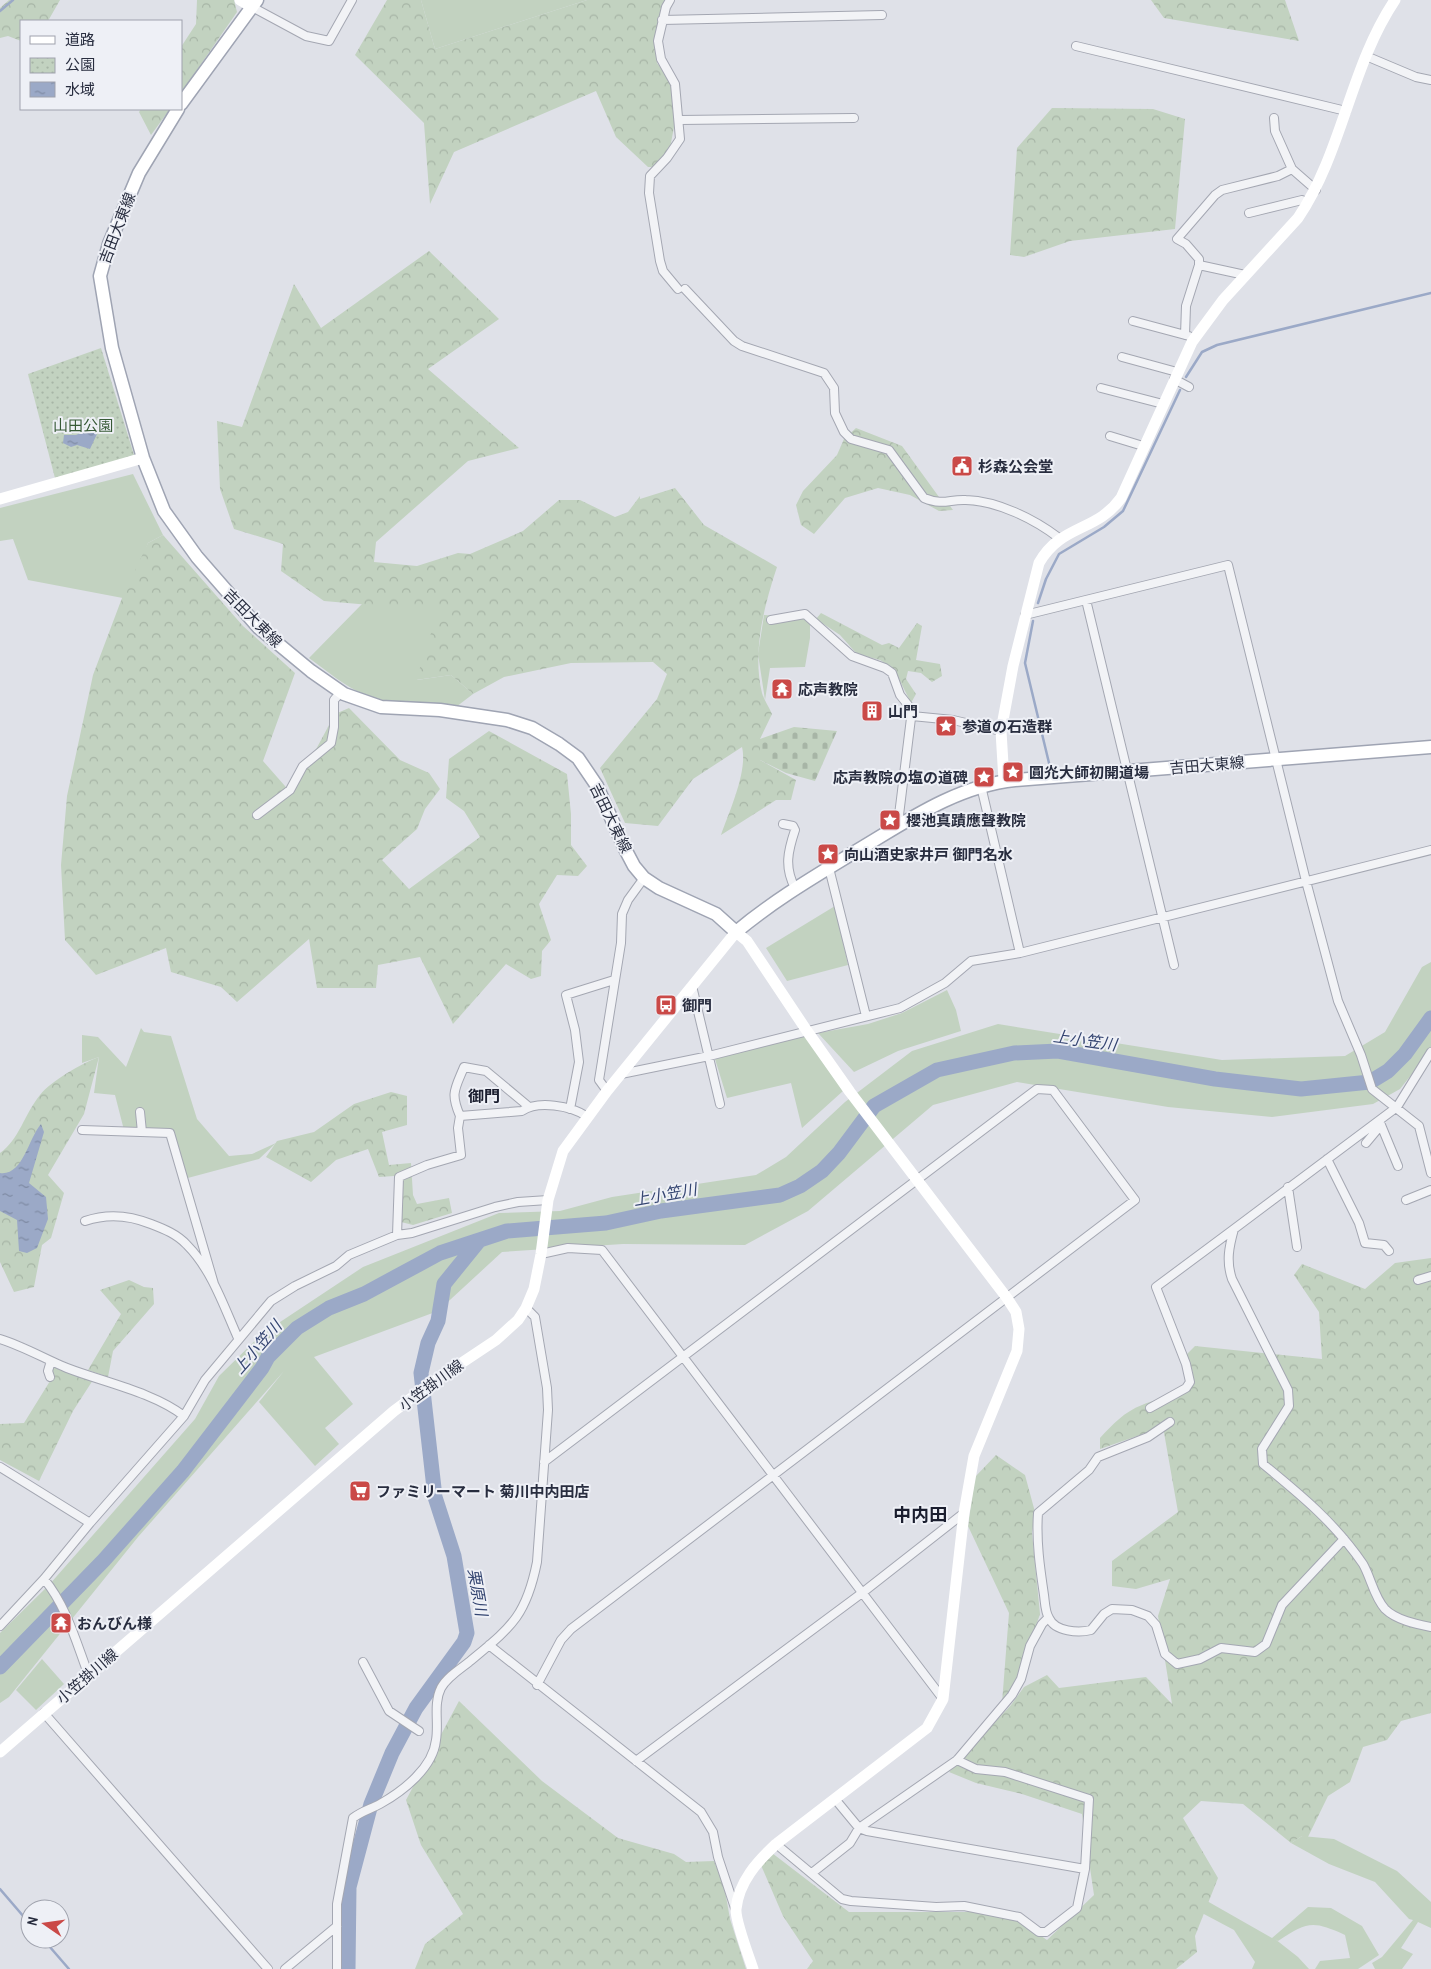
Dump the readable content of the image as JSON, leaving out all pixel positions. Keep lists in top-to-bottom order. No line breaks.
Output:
{"streets":{"main road":["吉田大東線"],"street":["小笠掛川線"]},"crossings":[["吉田大東線","小笠掛川線"]],"districts":["御門","中内田"],"water":["上小笠川","栗原川"],"parks":["山田公園"],"places":{"public building":["杉森公会堂"],"temple":["応声教院","おんびん様"],"building":["山門"],"place":["参道の石造群","圓灮大師初開道場","応声教院の塩の道碑","櫻池真蹟應聲教院","向山酒史家井戸 御門名水"],"bus stop":["御門"],"supermarket":["ファミリーマート 菊川中内田店"]},"legend":["道路","公園","水域"],"north":"left"}
